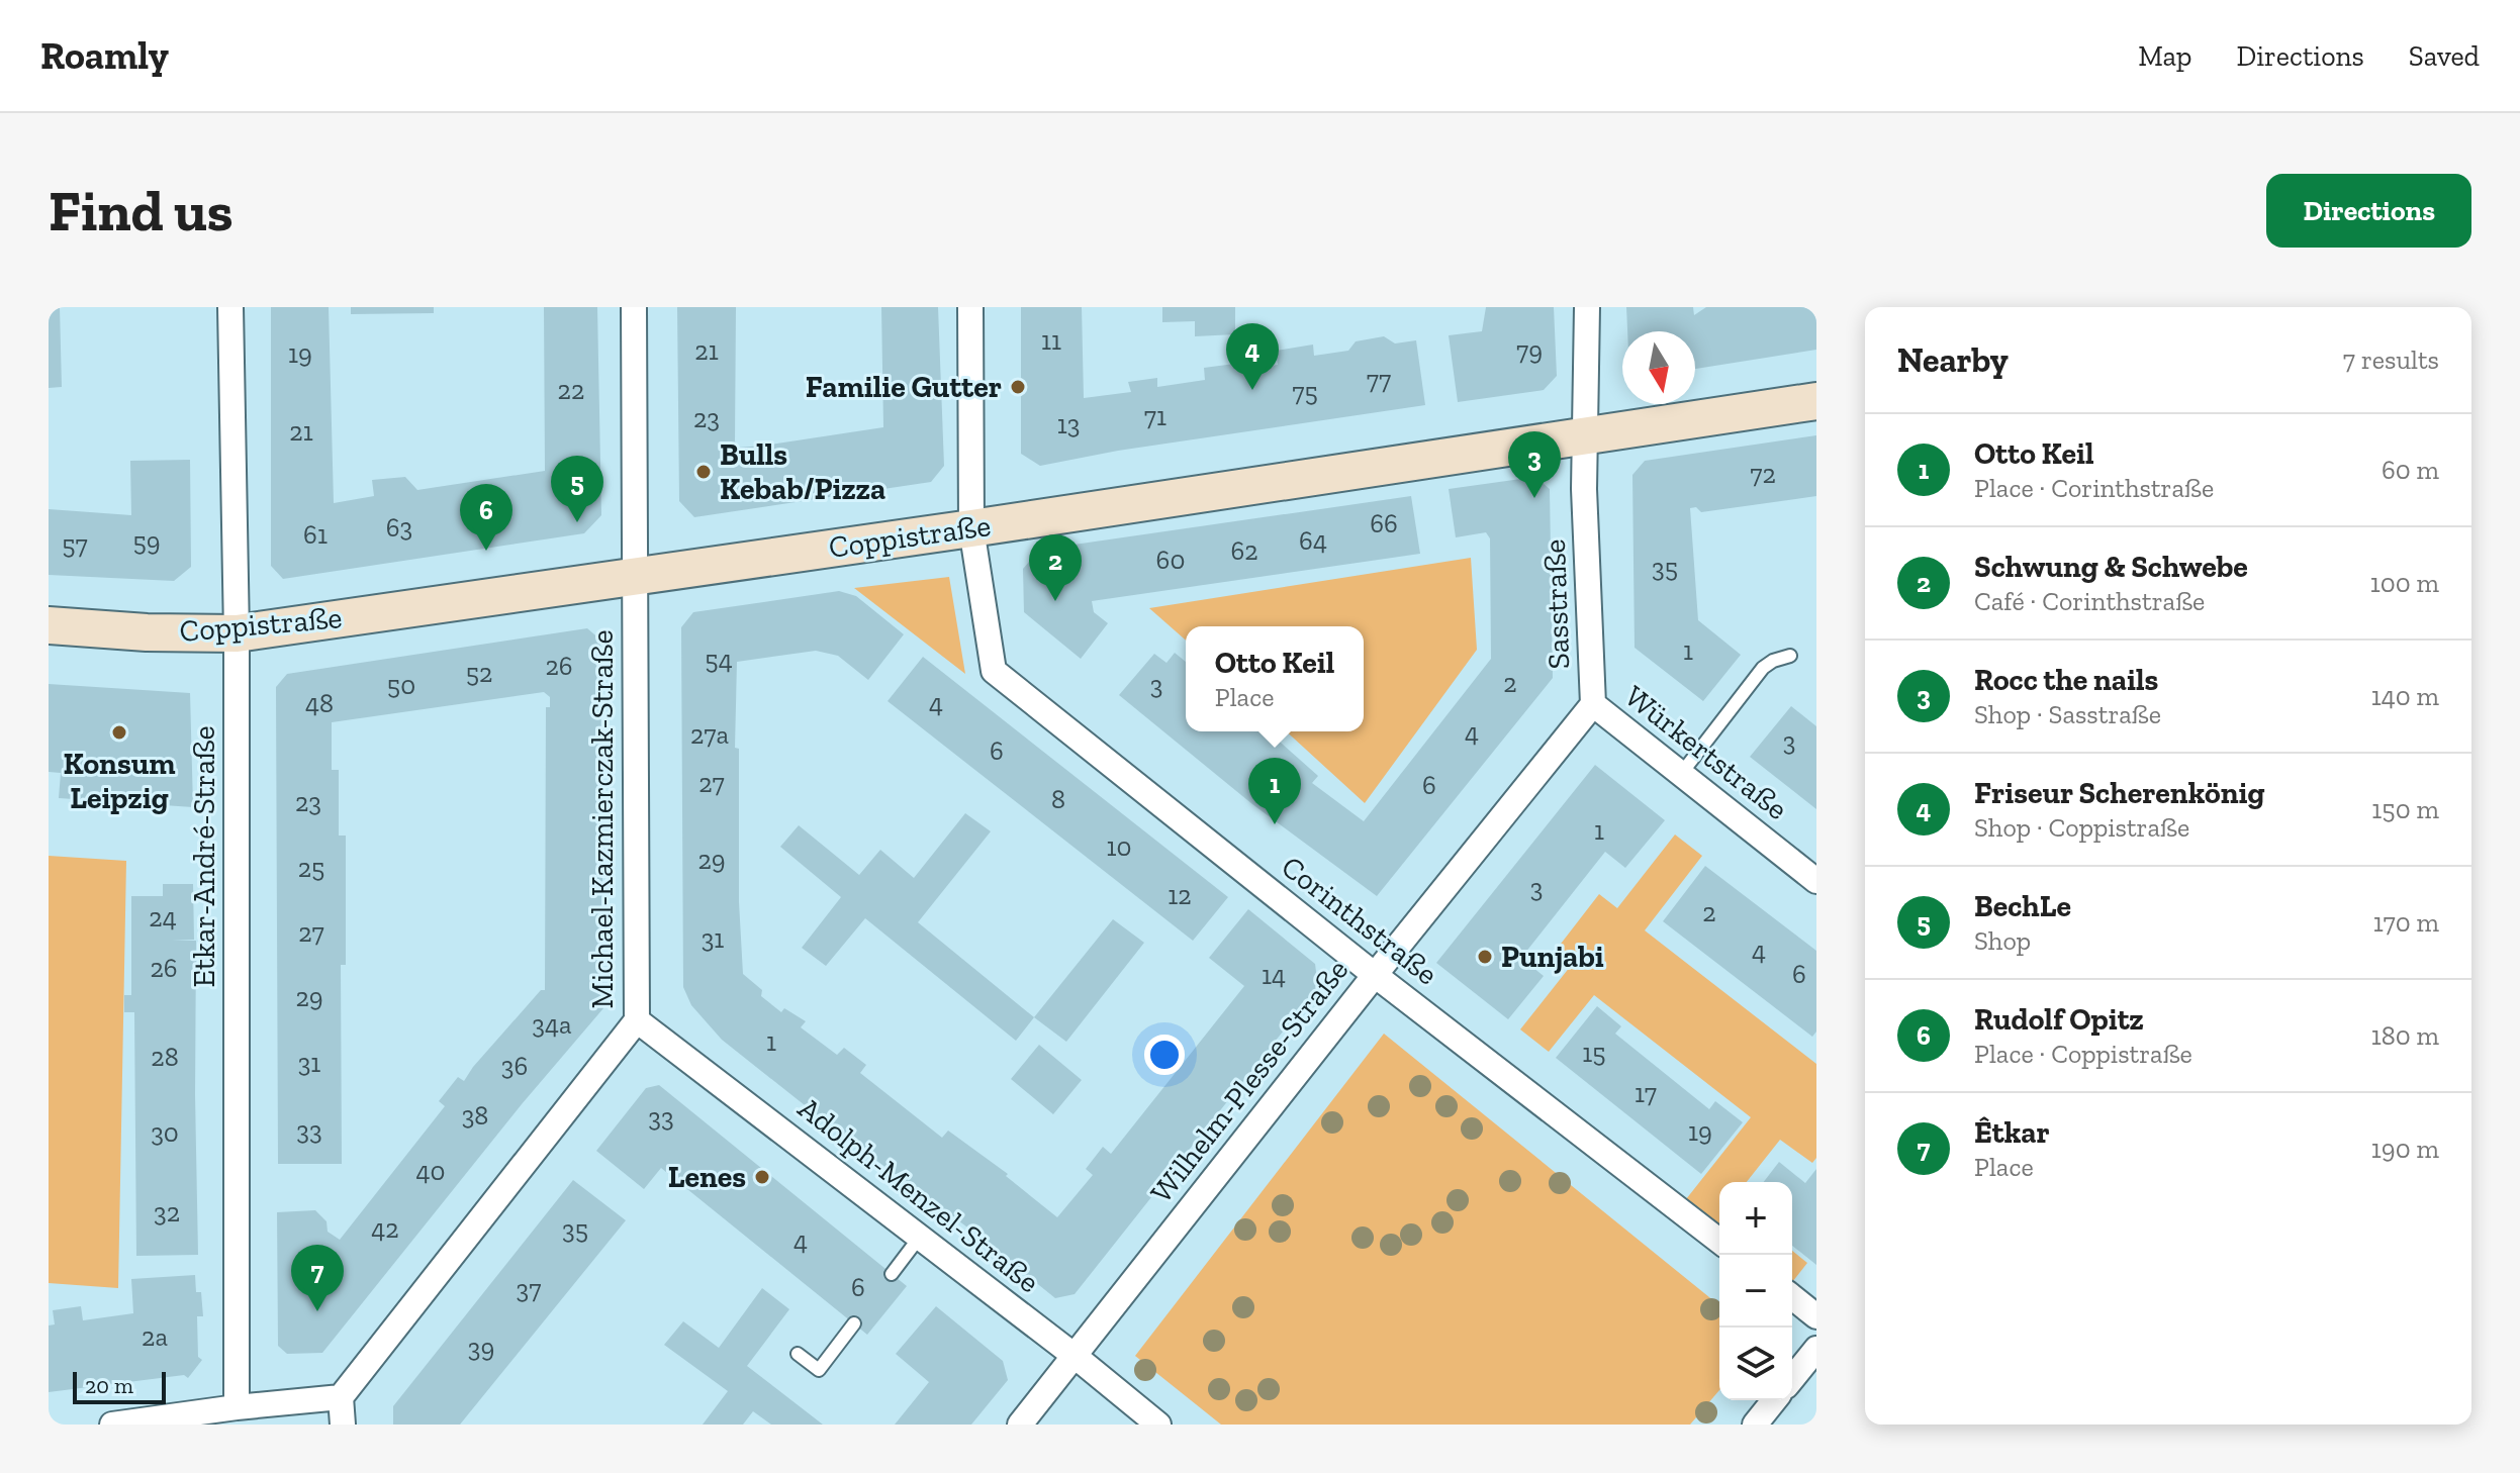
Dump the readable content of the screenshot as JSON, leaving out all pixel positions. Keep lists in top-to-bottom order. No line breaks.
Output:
{"streets":{"main road":["Coppistraße"],"street":["Sasstraße","Würkertstraße","Michael-Kazmierczak-Straße","Etkar-André-Straße","Corinthstraße","Wilhelm-Plesse-Straße","Adolph-Menzel-Straße"]},"crossings":[["Coppistraße","Sasstraße"],["Coppistraße","Michael-Kazmierczak-Straße"],["Coppistraße","Etkar-André-Straße"],["Coppistraße","Corinthstraße"],["Sasstraße","Würkertstraße"],["Sasstraße","Wilhelm-Plesse-Straße"],["Würkertstraße","Wilhelm-Plesse-Straße"],["Michael-Kazmierczak-Straße","Adolph-Menzel-Straße"],["Corinthstraße","Wilhelm-Plesse-Straße"],["Wilhelm-Plesse-Straße","Adolph-Menzel-Straße"]],"places":["Familie Gutter","Bulls Kebab/Pizza","Konsum Leipzig","Punjabi","Lenes"],"house_numbers":["11","21","79","19","77","22","75","71","23","13","21","72","66","63","61","64","59","57","62","60","35","1","54","26","52","2","50","3","48","4","4","27a","3","6","27","6","8","23","1","10","29","25","3","12","2","24","27","31","4","26","6","14","29","34a","1","15","28","31","36","17","38","33","33","19","30","40","32","42","35","4","6","37","2a","39"],"scale_bar":"20 m","north":"bottom","page":{"header":"Roamly","nav":["Map","Directions","Saved"],"buttons":"Directions","title":"Find us","heading":["Nearby","7 results"],"pins":["4","3","5","6","2","1","7"],"list":[{"mark":"1","name":"Otto Keil","note":"Place · Corinthstraße","value":"60 m"},{"mark":"2","name":"Schwung & Schwebe","note":"Café · Corinthstraße","value":"100 m"},{"mark":"3","name":"Rocc the nails","note":"Shop · Sasstraße","value":"140 m"},{"mark":"4","name":"Friseur Scherenkönig","note":"Shop · Coppistraße","value":"150 m"},{"mark":"5","name":"BechLe","note":"Shop","value":"170 m"},{"mark":"6","name":"Rudolf Opitz","note":"Place · Coppistraße","value":"180 m"},{"mark":"7","name":"Êtkar","note":"Place","value":"190 m"}],"popup":["Otto Keil","Place"],"map_buttons":["+","−"],"scale":"20 m"}}
